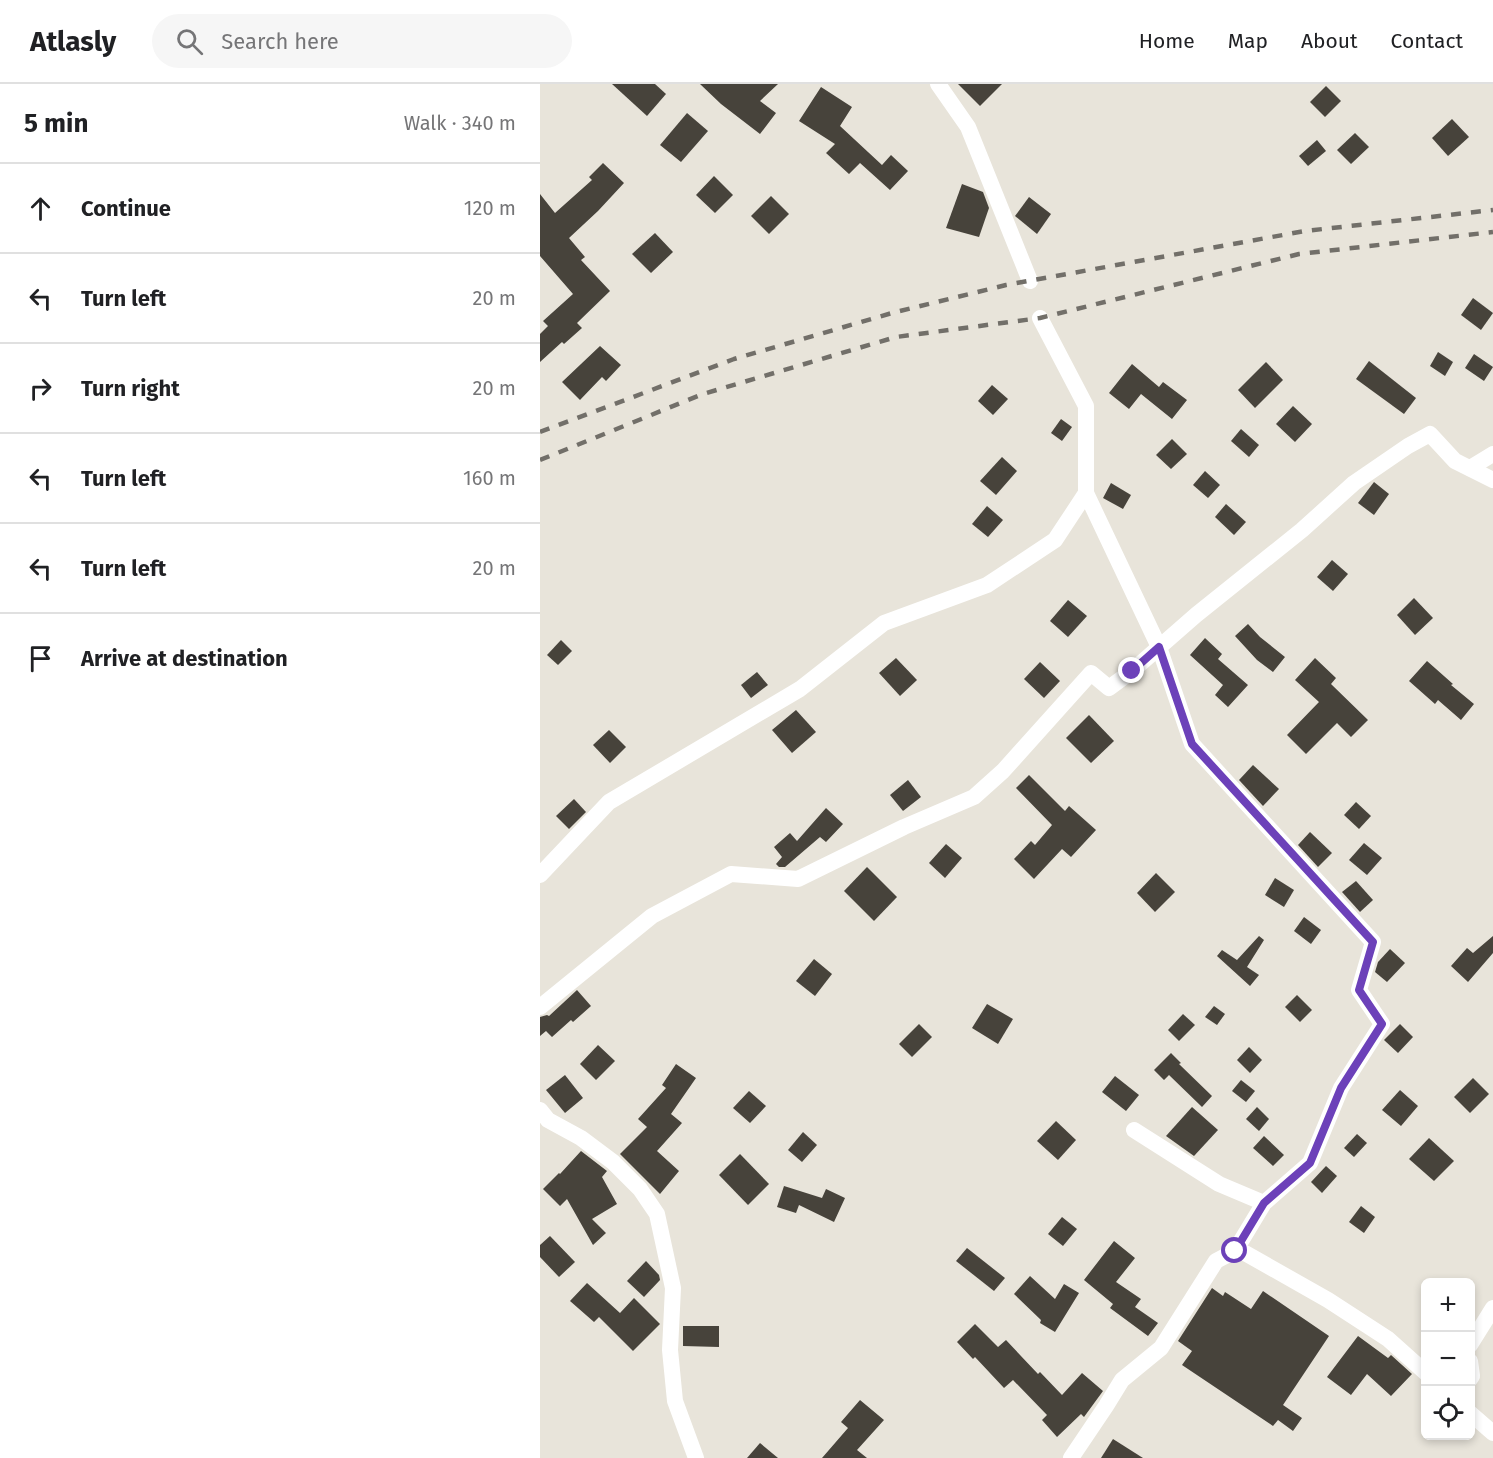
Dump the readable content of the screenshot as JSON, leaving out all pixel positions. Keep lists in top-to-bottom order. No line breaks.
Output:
{"page":{"header":"Atlasly","search":"Search here","nav":["Home","Map","About","Contact"],"heading":["5 min","Walk · 340 m"],"list":[["Continue","120 m"],["Turn left","20 m"],["Turn right","20 m"],["Turn left","160 m"],["Turn left","20 m"],"Arrive at destination"],"map_buttons":["+","−"]}}
